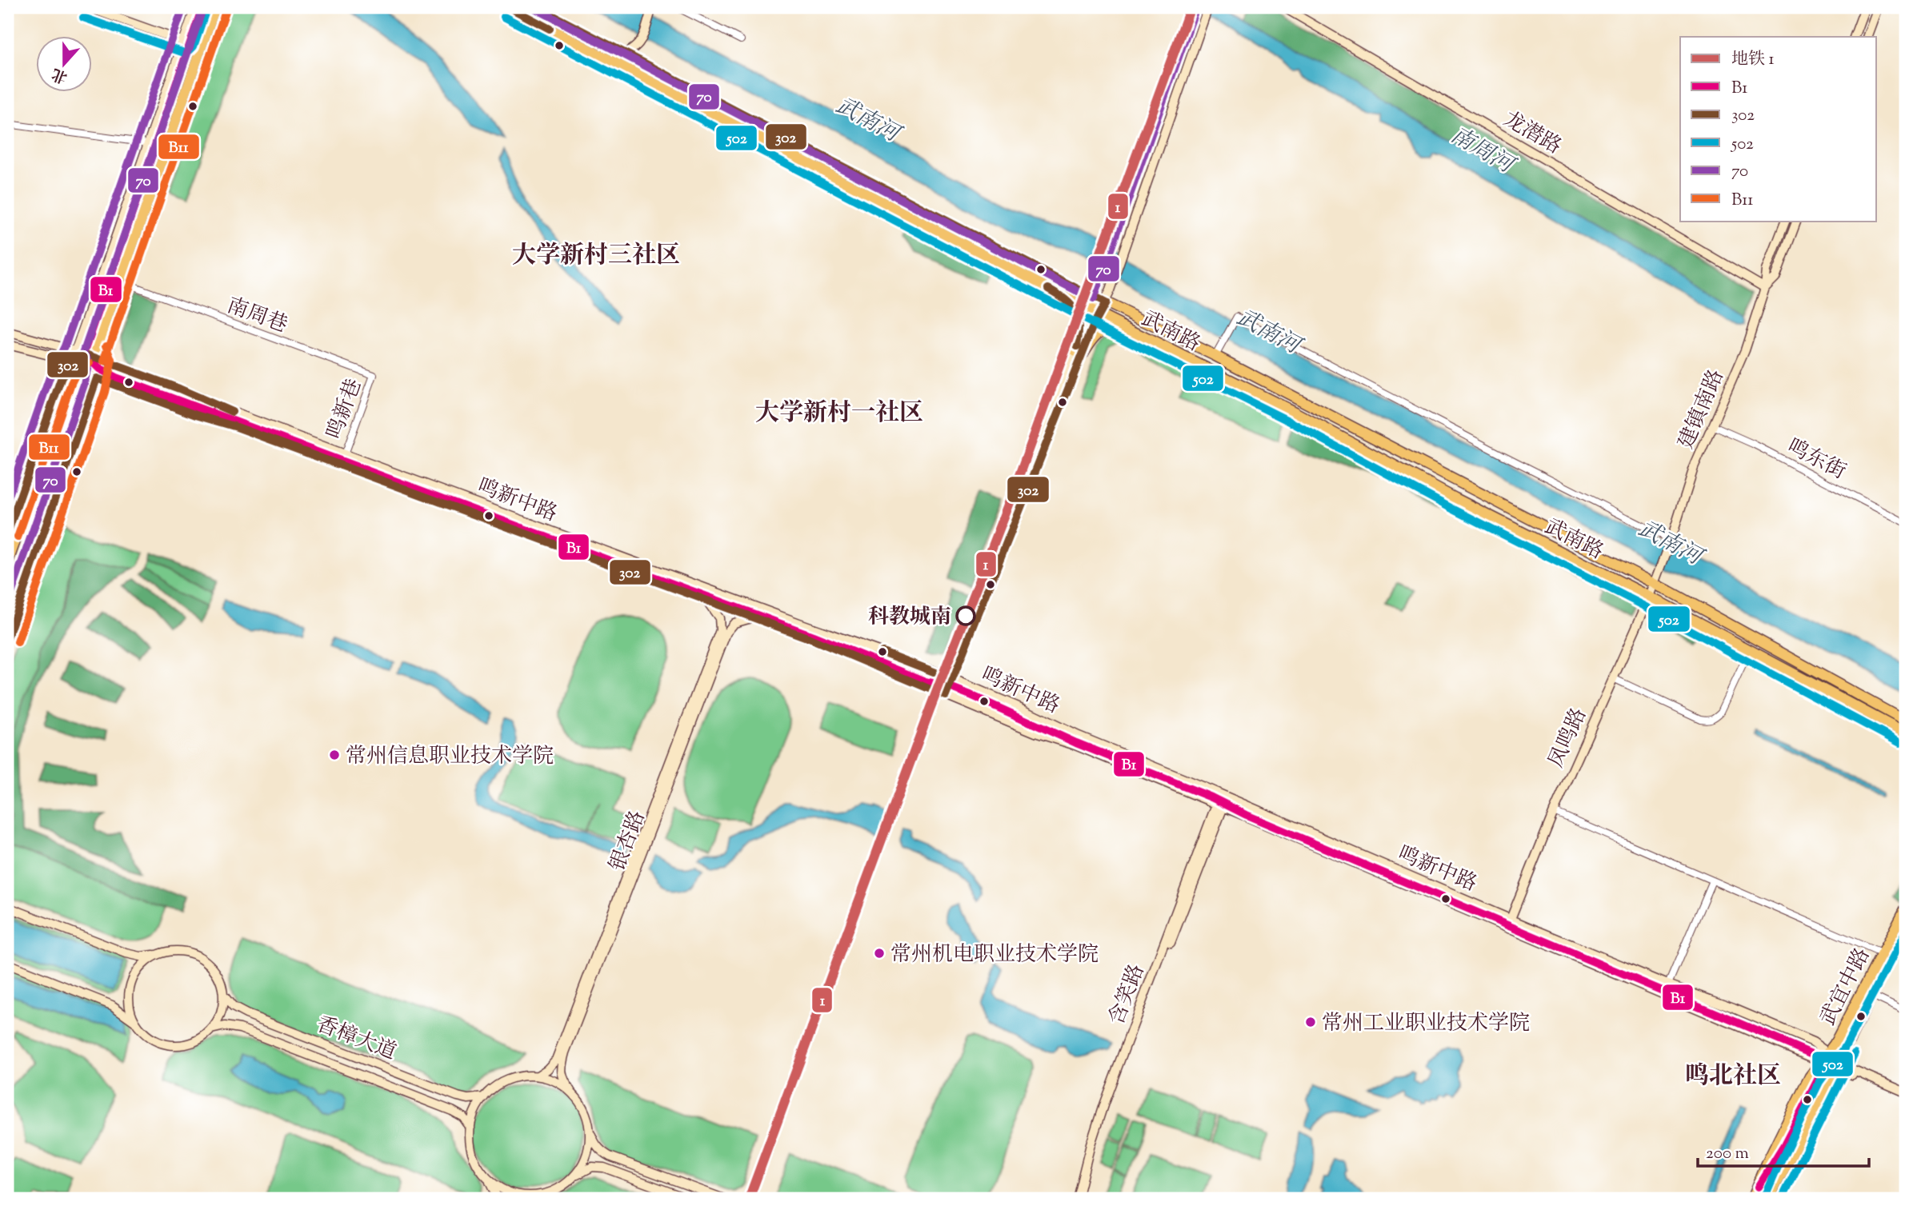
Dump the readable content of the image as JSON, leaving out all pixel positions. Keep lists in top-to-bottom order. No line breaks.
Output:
{"streets":{"main road":["武南路","武宜中路"],"street":["龙潜路","南周巷","鸣新巷","建镇南路","鸣东街","鸣新中路","凤鸣路","银杏路","含笑路","香樟大道"]},"crossings":[["龙潜路","建镇南路"],["南周巷","鸣新巷"],["武南路","凤鸣路"],["鸣新巷","鸣新中路"],["建镇南路","鸣东街"],["建镇南路","凤鸣路"],["鸣新中路","凤鸣路"],["鸣新中路","银杏路"],["鸣新中路","武宜中路"],["鸣新中路","含笑路"],["银杏路","香樟大道"]],"districts":["大学新村三社区","大学新村一社区","鸣北社区"],"water":["武南河","南周河"],"places":["科教城南","常州信息职业技术学院","常州机电职业技术学院","常州工业职业技术学院"],"lines":["metro line 1","transit line B1","transit line 302","transit line 70","transit line 502","transit line B11"],"legend":["地铁 1","B1","302","502","70","B11"],"scale_bar":"200 m","north":"bottom"}
